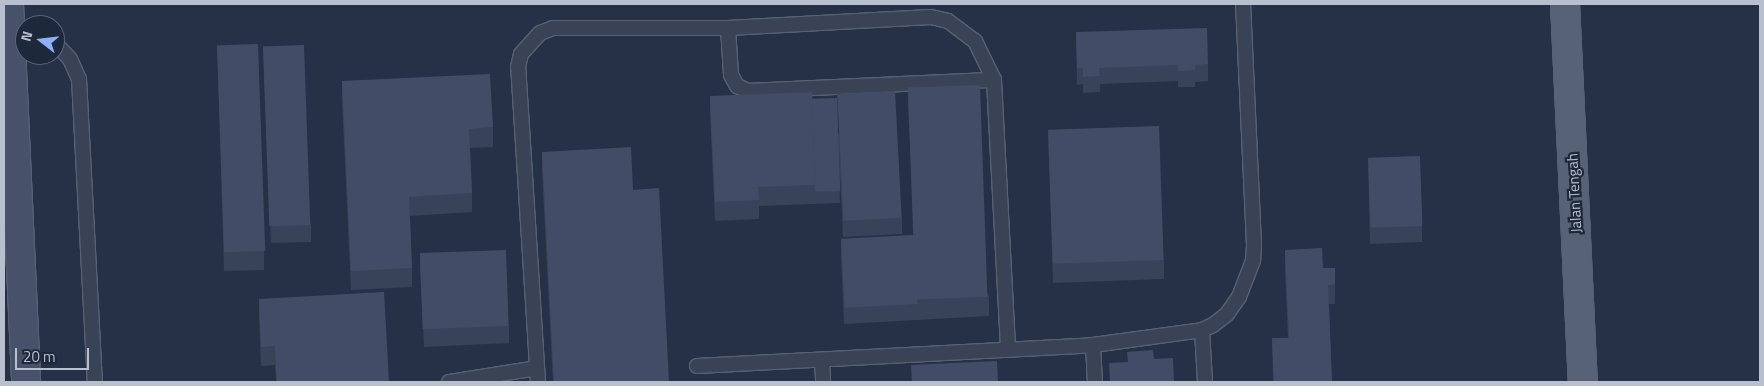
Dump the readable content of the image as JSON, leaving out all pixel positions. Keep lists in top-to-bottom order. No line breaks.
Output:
{"streets":{"main road":["Jalan Tengah"]},"scale_bar":"20 m","north":"left"}
